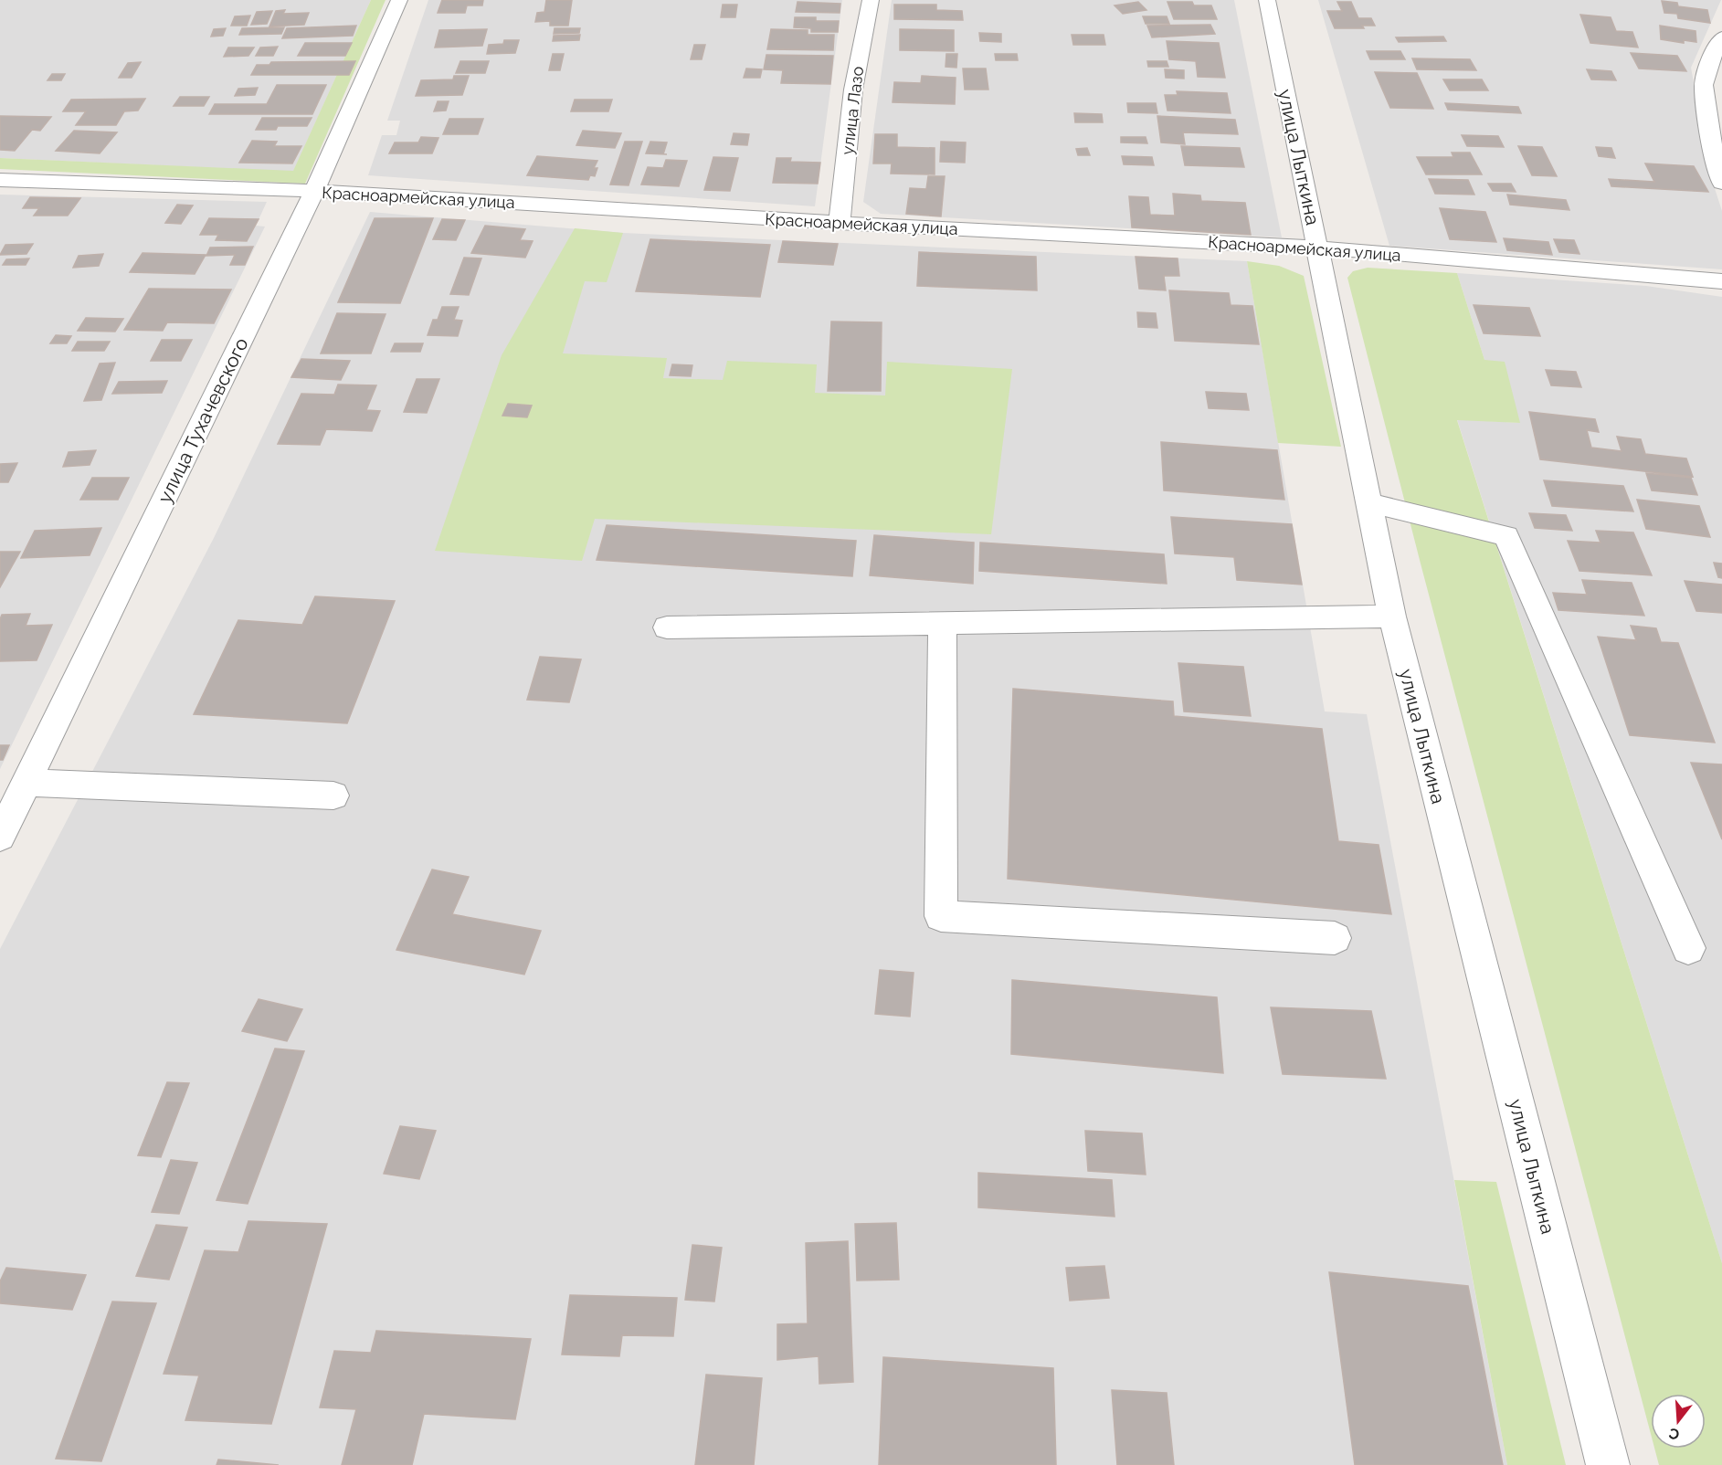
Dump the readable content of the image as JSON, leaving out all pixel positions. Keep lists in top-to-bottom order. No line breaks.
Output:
{"streets":{"street":["улица Лазо","улица Лыткина","Красноармейская улица","улица Тухачевского"]},"crossings":[["улица Лазо","Красноармейская улица"],["улица Лыткина","Красноармейская улица"],["Красноармейская улица","улица Тухачевского"]],"north":"bottom"}
